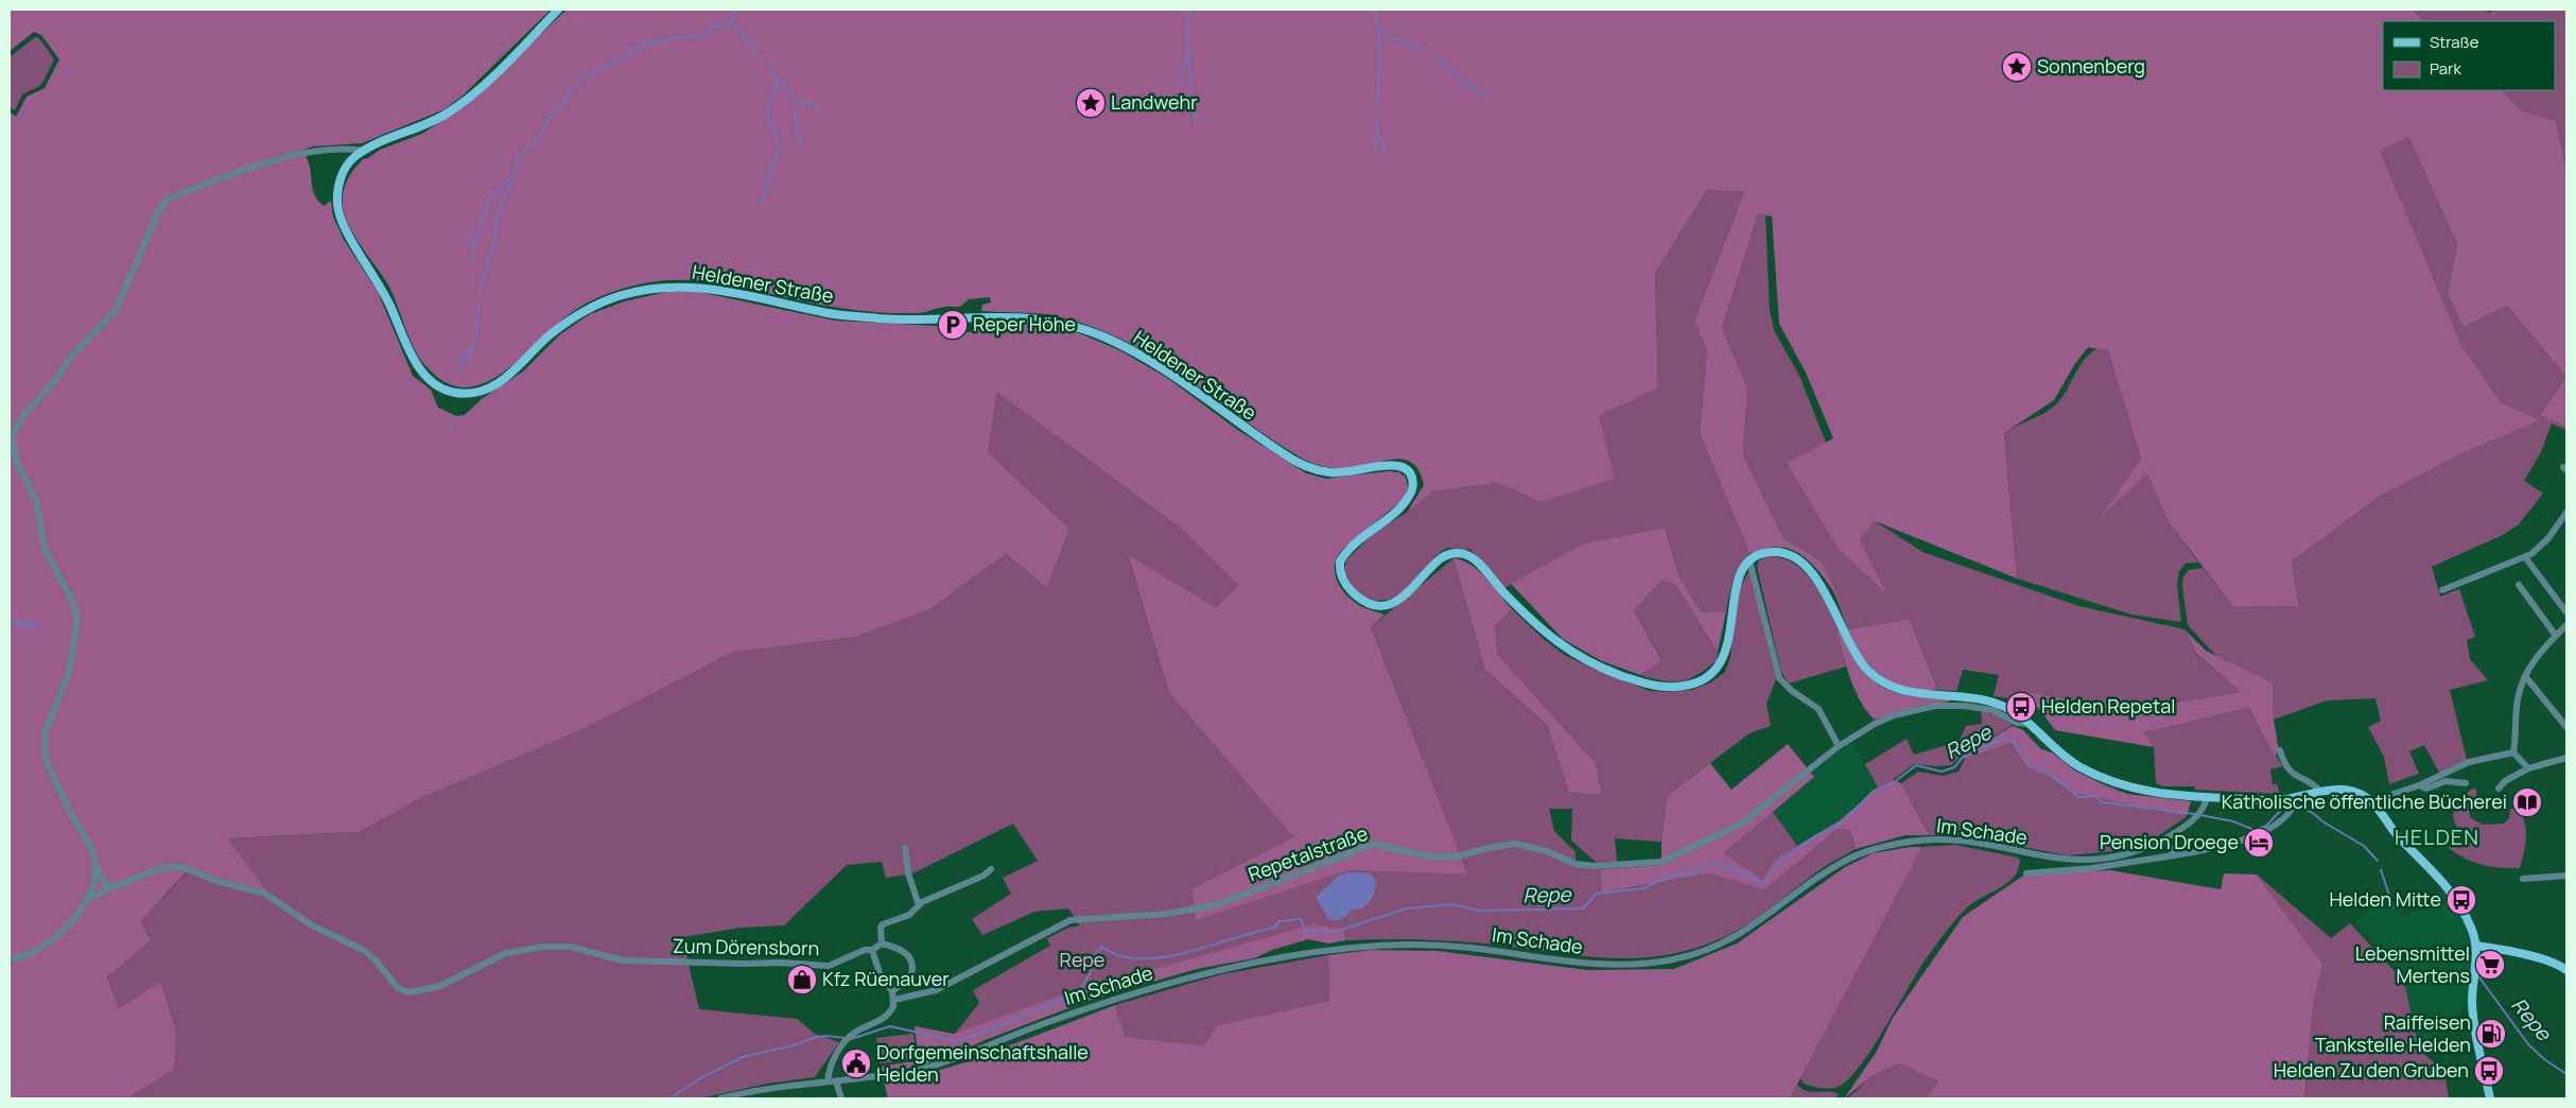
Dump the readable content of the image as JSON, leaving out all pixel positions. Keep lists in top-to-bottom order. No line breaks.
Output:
{"streets":{"main road":["Heldener Straße","Repetalstraße"],"street":["Im Schade","Zum Dörensborn"]},"crossings":[["Im Schade","Repetalstraße"]],"districts":["HELDEN"],"water":["Repe"],"parks":["Repe"],"places":{"place":["Sonnenberg","Landwehr"],"parking":["Reper Höhe"],"bus stop":["Helden Repetal","Helden Mitte","Helden Zu den Gruben"],"library":["Katholische öffentliche Bücherei"],"hotel":["Pension Droege"],"supermarket":["Lebensmittel Mertens"],"shop":["Kfz Rüenauver"],"fuel station":["Raiffeisen Tankstelle Helden"],"public building":["Dorfgemeinschaftshalle Helden"]},"legend":["Straße","Park"]}
